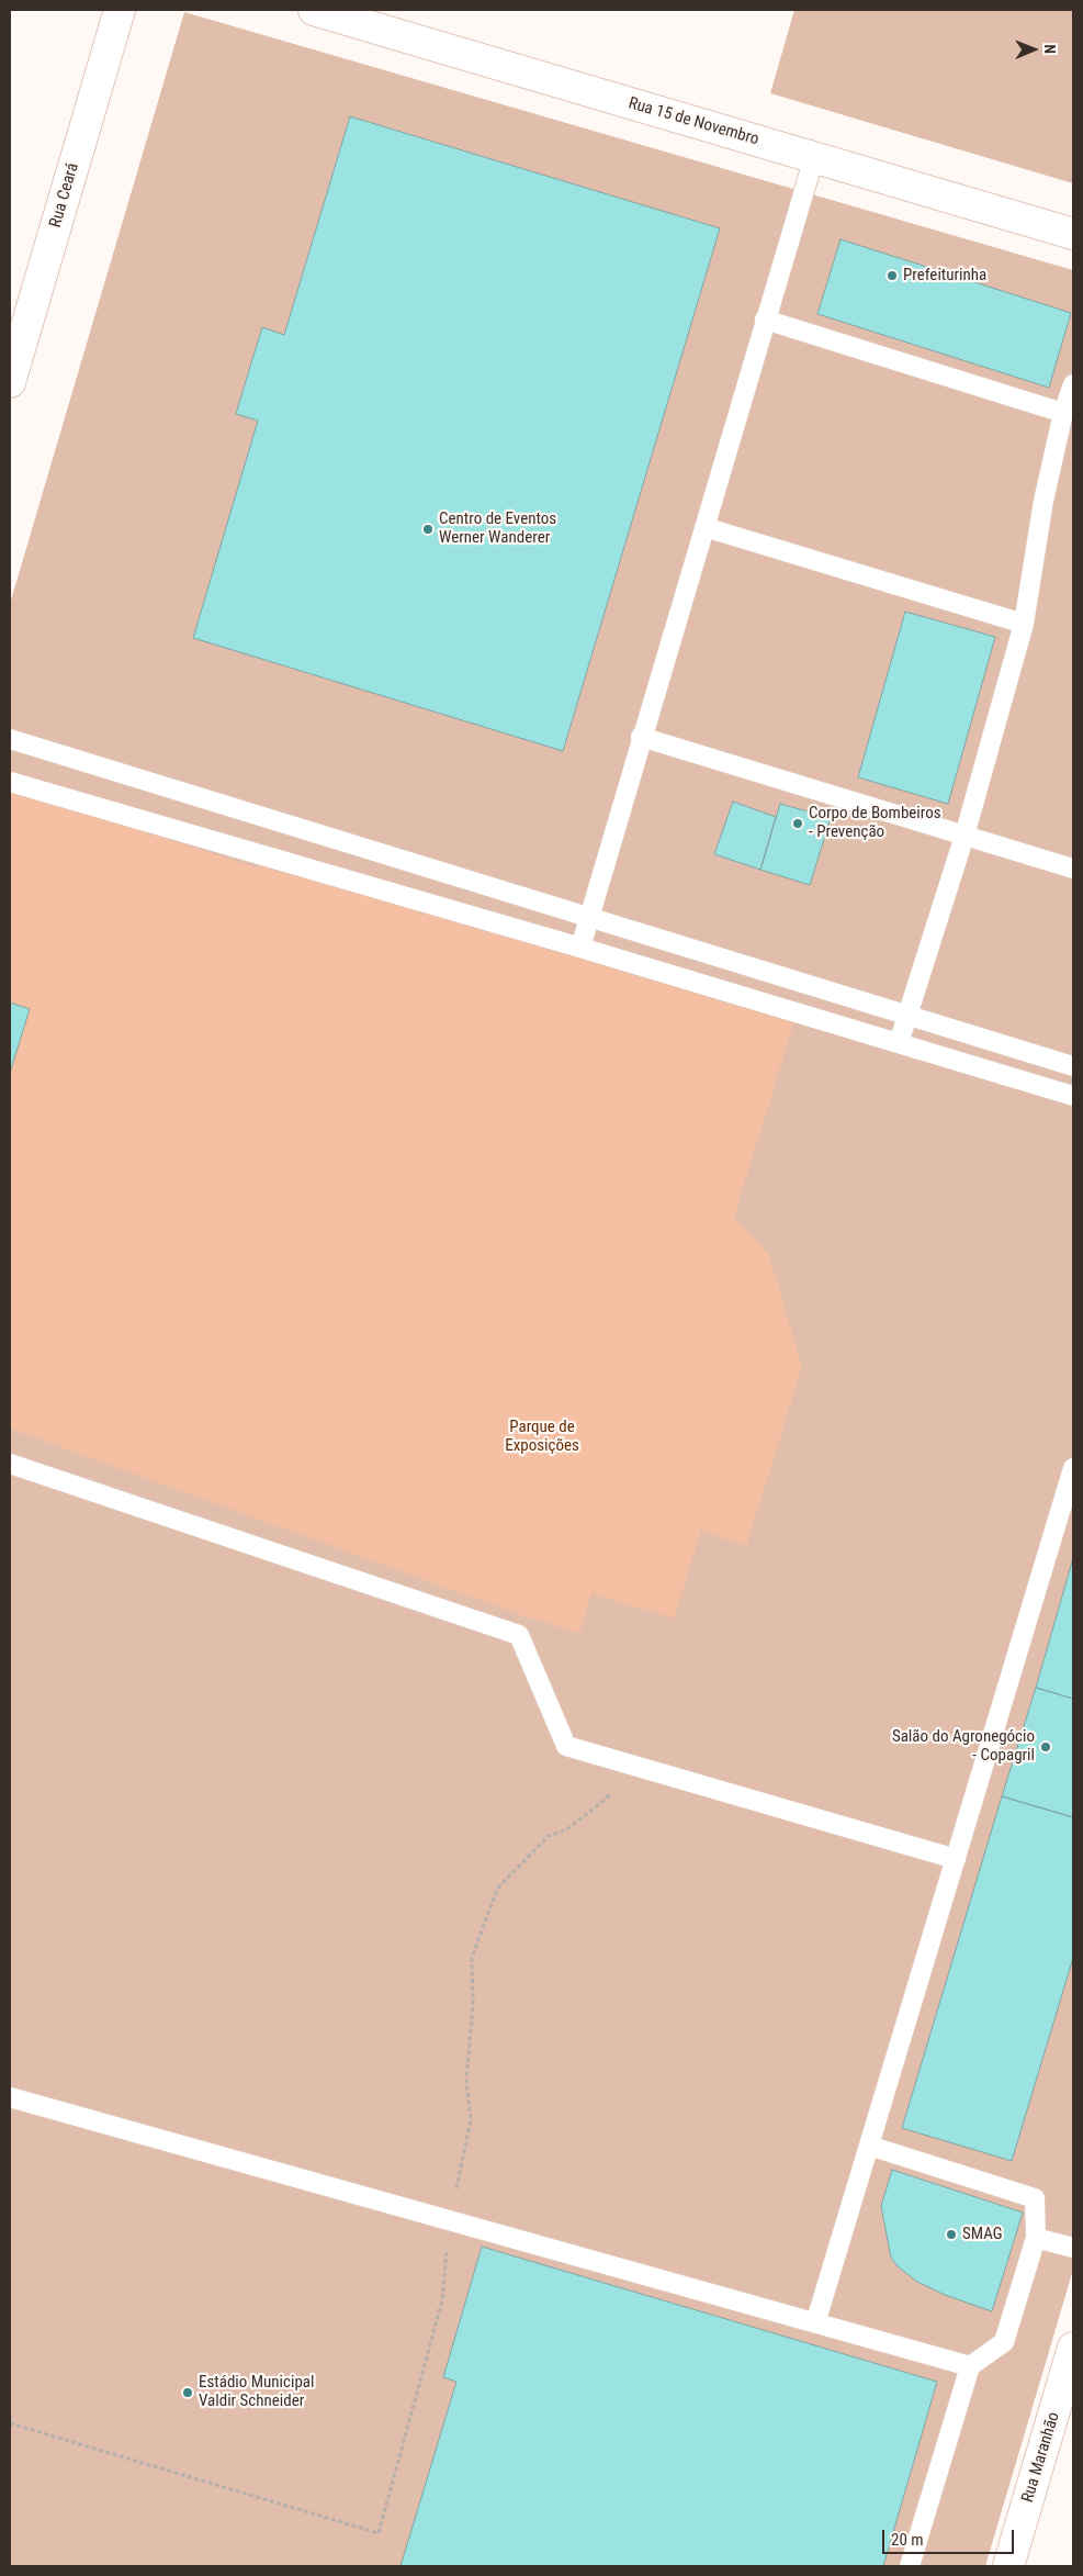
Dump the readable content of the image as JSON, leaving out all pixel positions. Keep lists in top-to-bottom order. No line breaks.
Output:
{"streets":{"street":["Rua 15 de Novembro","Rua Ceará","Rua Maranhão"]},"parks":["Parque de Exposições"],"places":["Prefeiturinha","Centro de Eventos Werner Wanderer","Corpo de Bombeiros - Prevenção","Salão do Agronegócio - Copagril","SMAG","Estádio Municipal Valdir Schneider"],"scale_bar":"20 m","north":"right"}
